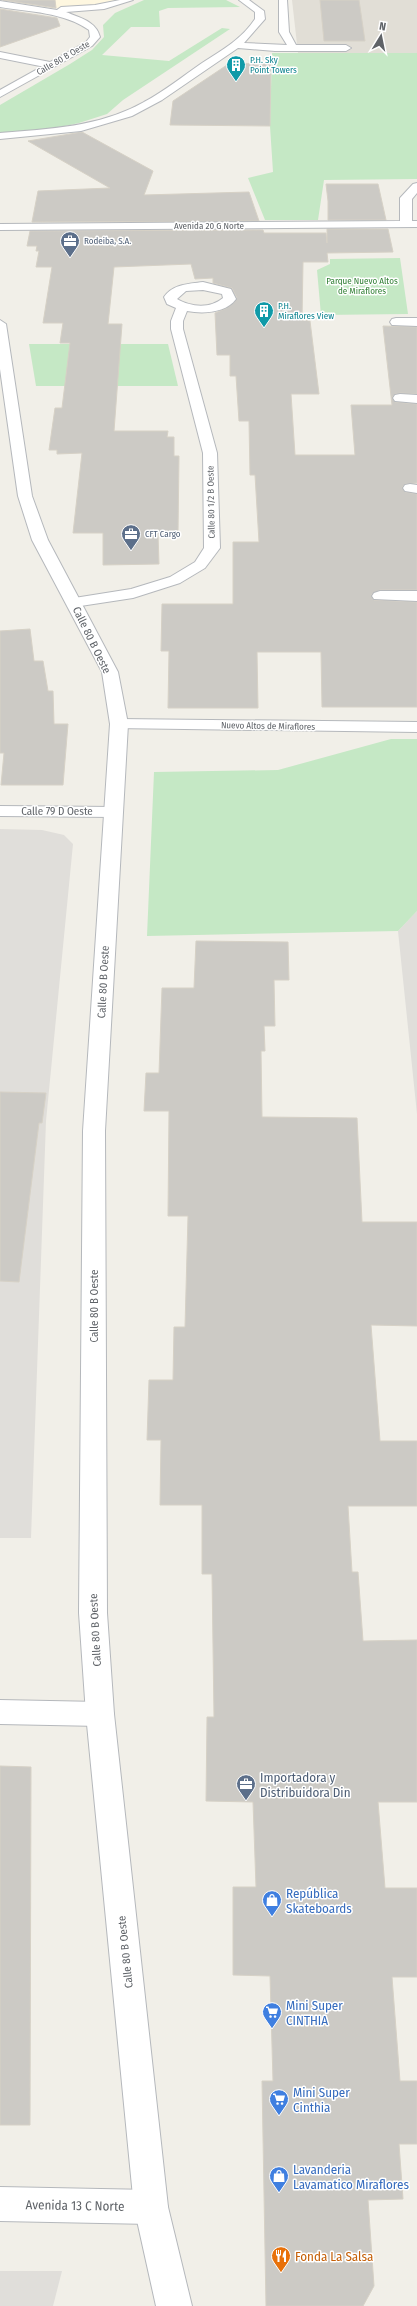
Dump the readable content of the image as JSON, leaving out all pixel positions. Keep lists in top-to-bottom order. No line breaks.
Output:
{"streets":{"street":["Calle 80 B Oeste","Avenida 20 G Norte","Calle 80 1/2 B Oeste","Nuevo Altos de Miraflores","Calle 79 D Oeste","Avenida 13 C Norte"]},"crossings":[["Calle 80 B Oeste","Calle 80 1/2 B Oeste"],["Calle 80 B Oeste","Nuevo Altos de Miraflores"],["Calle 80 B Oeste","Calle 79 D Oeste"],["Calle 80 B Oeste","Avenida 13 C Norte"]],"parks":["Parque Nuevo Altos de Miraflores"],"places":{"building":["P.H. Sky Point Towers","P.H. Miraflores View"],"office":["Rodeiba, S.A.","CFT Cargo","Importadora y Distribuidora Din"],"shop":["República Skateboards","Lavanderia Lavamatico Miraflores"],"supermarket":["Mini Super CINTHIA","Mini Super Cinthia"],"restaurant":["Fonda La Salsa"]},"north":"top"}
